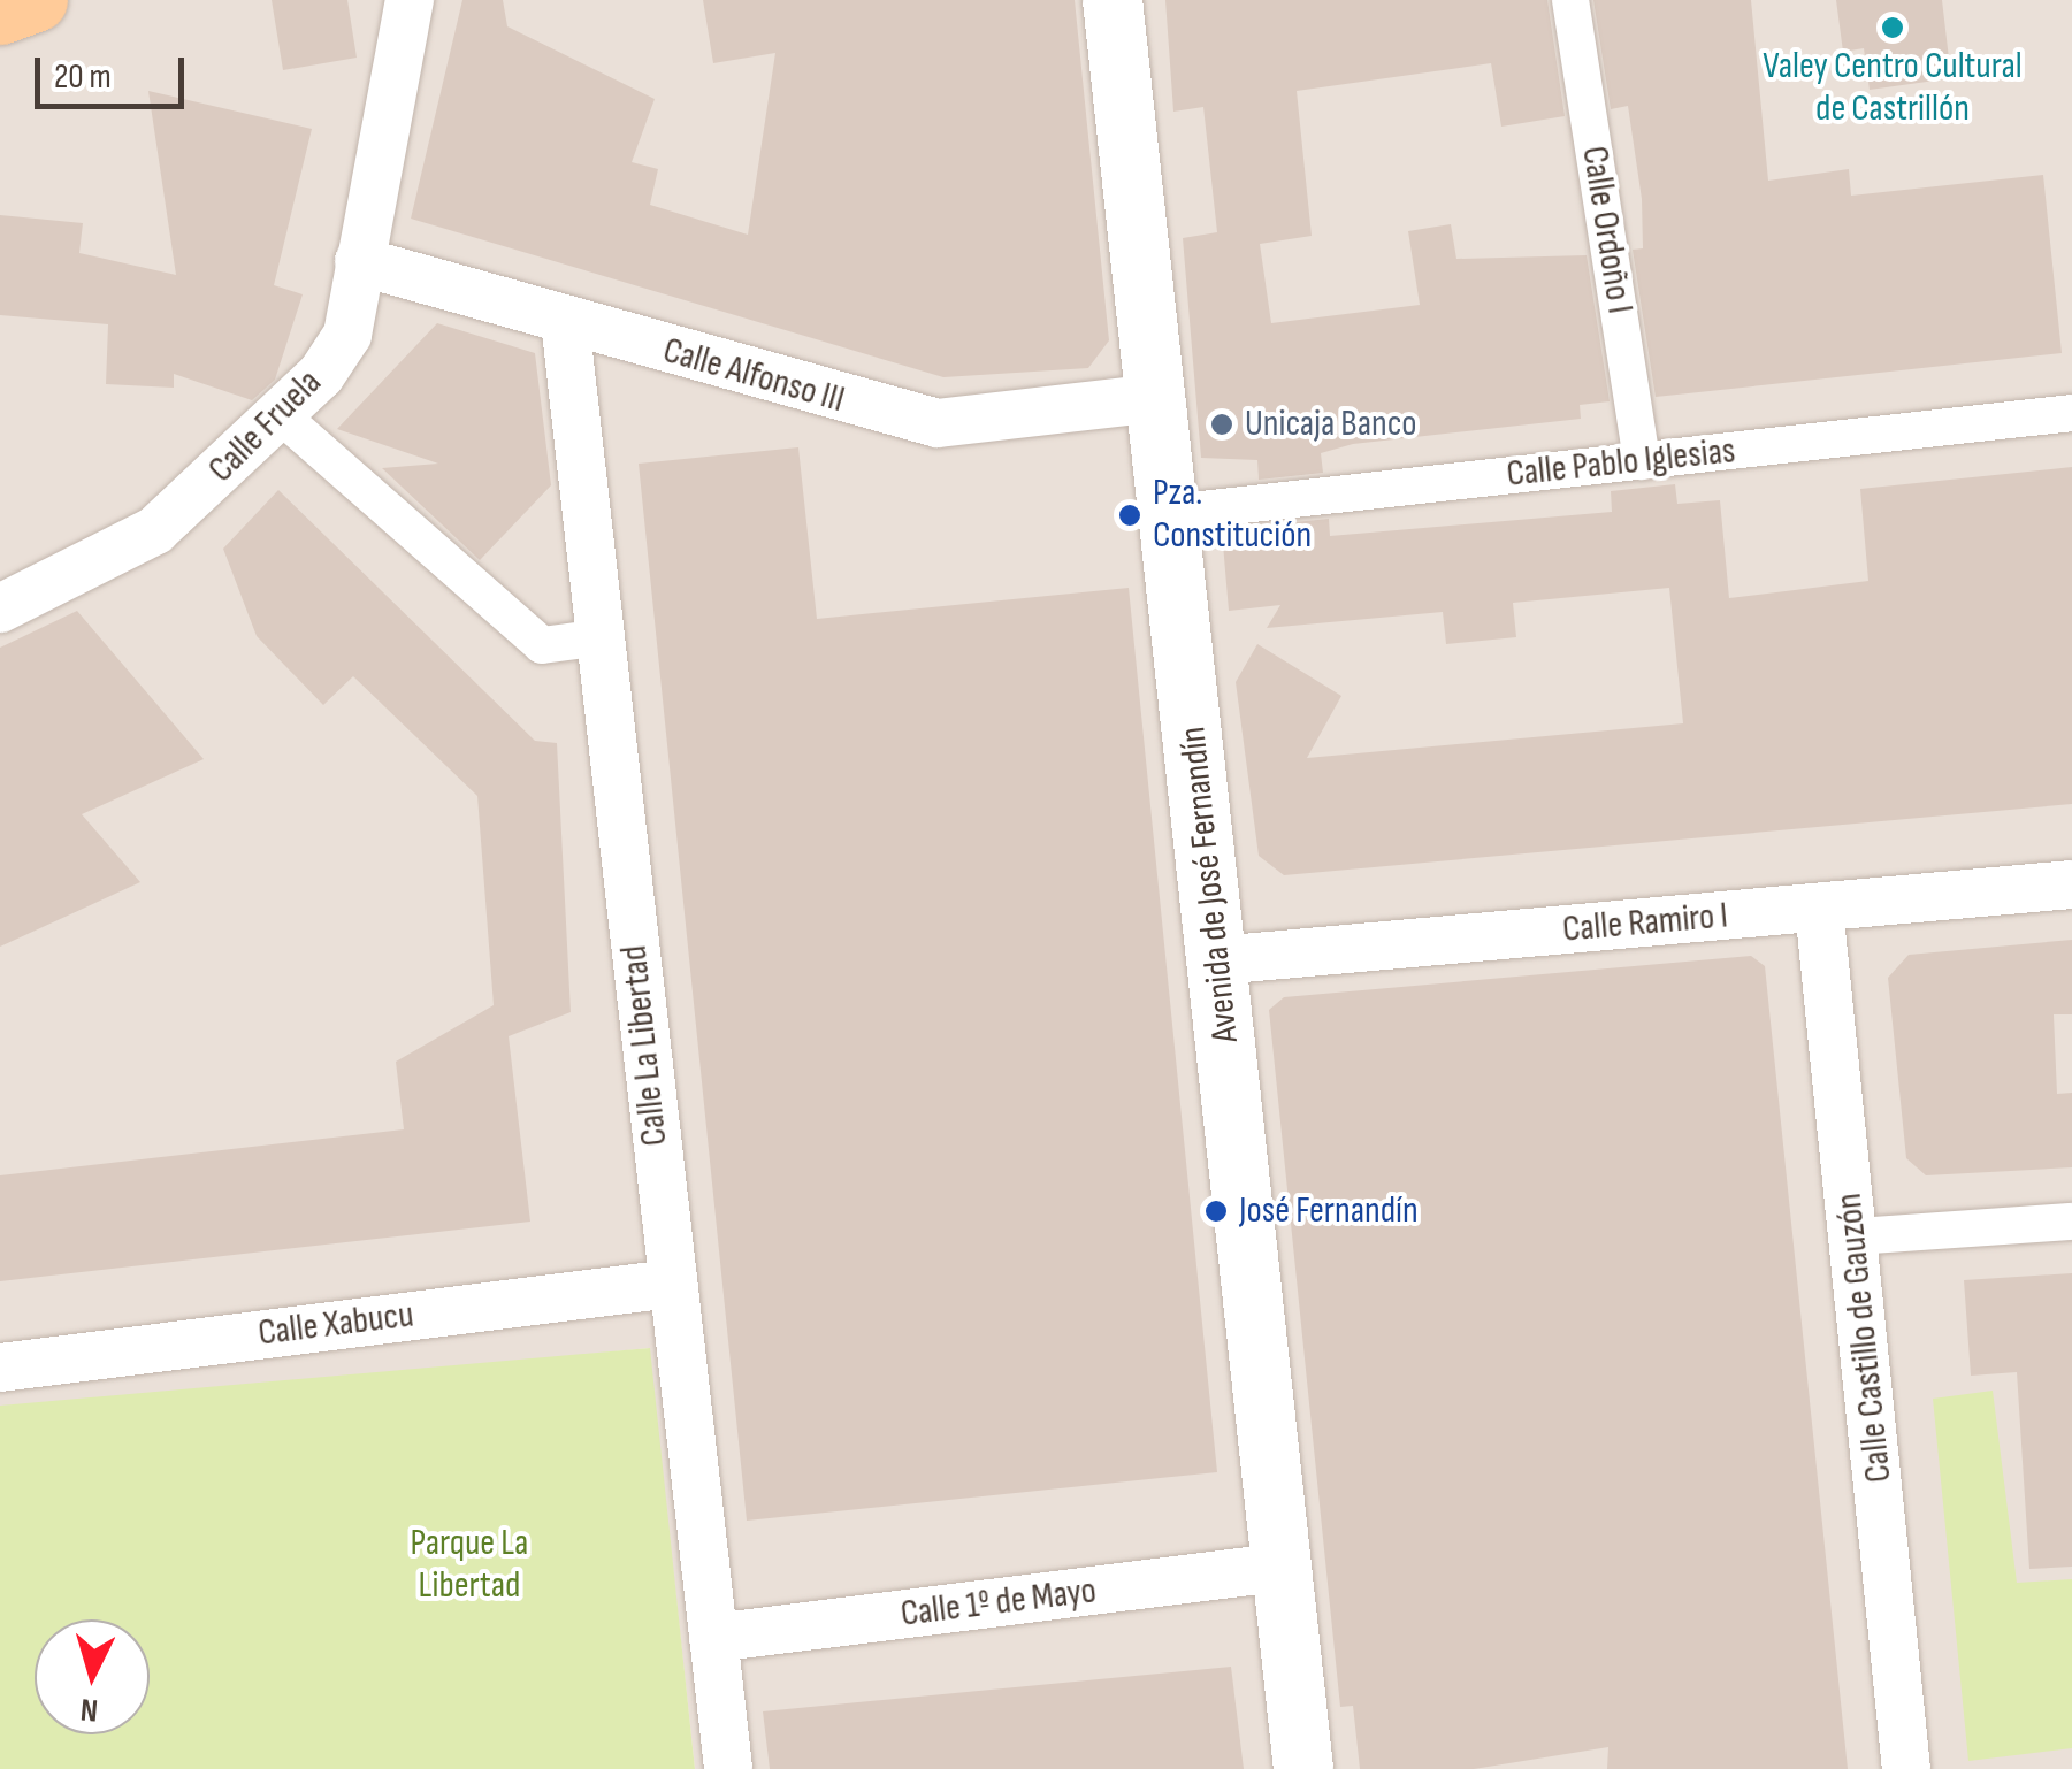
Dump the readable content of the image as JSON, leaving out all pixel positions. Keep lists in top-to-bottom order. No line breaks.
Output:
{"streets":{"street":["Calle Ordoño I","Calle Alfonso III","Calle Fruela","Calle Pablo Iglesias","Avenida de José Fernandín","Calle Ramiro I","Calle La Libertad","Calle Xabucu","Calle Castillo de Gauzón","Calle 1º de Mayo"]},"crossings":[["Calle Ordoño I","Calle Pablo Iglesias"],["Calle Alfonso III","Calle Fruela"],["Calle Alfonso III","Avenida de José Fernandín"],["Calle Alfonso III","Calle La Libertad"],["Calle Pablo Iglesias","Avenida de José Fernandín"],["Avenida de José Fernandín","Calle Ramiro I"],["Avenida de José Fernandín","Calle 1º de Mayo"],["Calle Ramiro I","Calle Castillo de Gauzón"],["Calle La Libertad","Calle Xabucu"],["Calle La Libertad","Calle 1º de Mayo"]],"parks":["Parque La Libertad"],"places":["Valey Centro Cultural de Castrillón","Unicaja Banco","Pza. Constitución","José Fernandín"],"scale_bar":"20 m","north":"bottom"}
